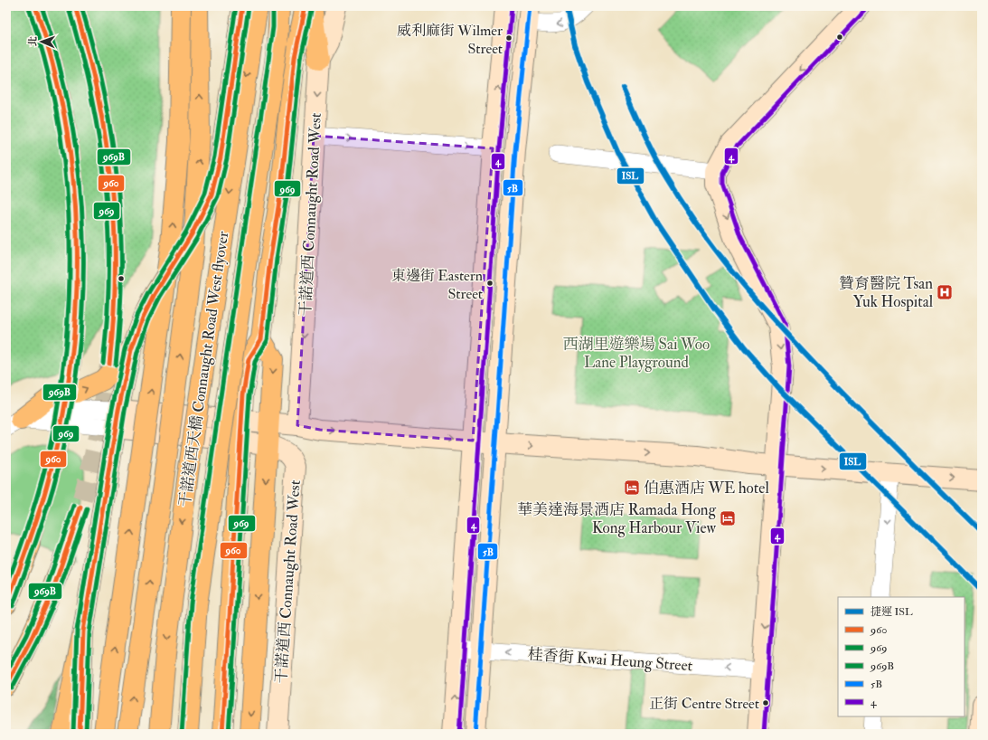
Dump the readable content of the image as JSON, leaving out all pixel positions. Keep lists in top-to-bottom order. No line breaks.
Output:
{"streets":{"main road":["干諾道西 Connaught Road West","干諾道西天橋 Connaught Road West flyover"],"street":["桂香街 Kwai Heung Street"]},"one_way":["桂香街 Kwai Heung Street"],"parks":["西湖里遊樂場 Sai Woo Lane Playground"],"places":{"other":["威利麻街 Wilmer Street","東邊街 Eastern Street","正街 Centre Street"],"hospital":["贊育醫院 Tsan Yuk Hospital"],"hotel":["伯惠酒店 WE hotel","華美達海景酒店 Ramada Hong Kong Harbour View"]},"lines":["metro line ISL","transit line 960","transit line 969","transit line 969B","transit line 5B","transit line 4"],"legend":["捷運 ISL","960","969","969B","5B","4"],"north":"left"}
